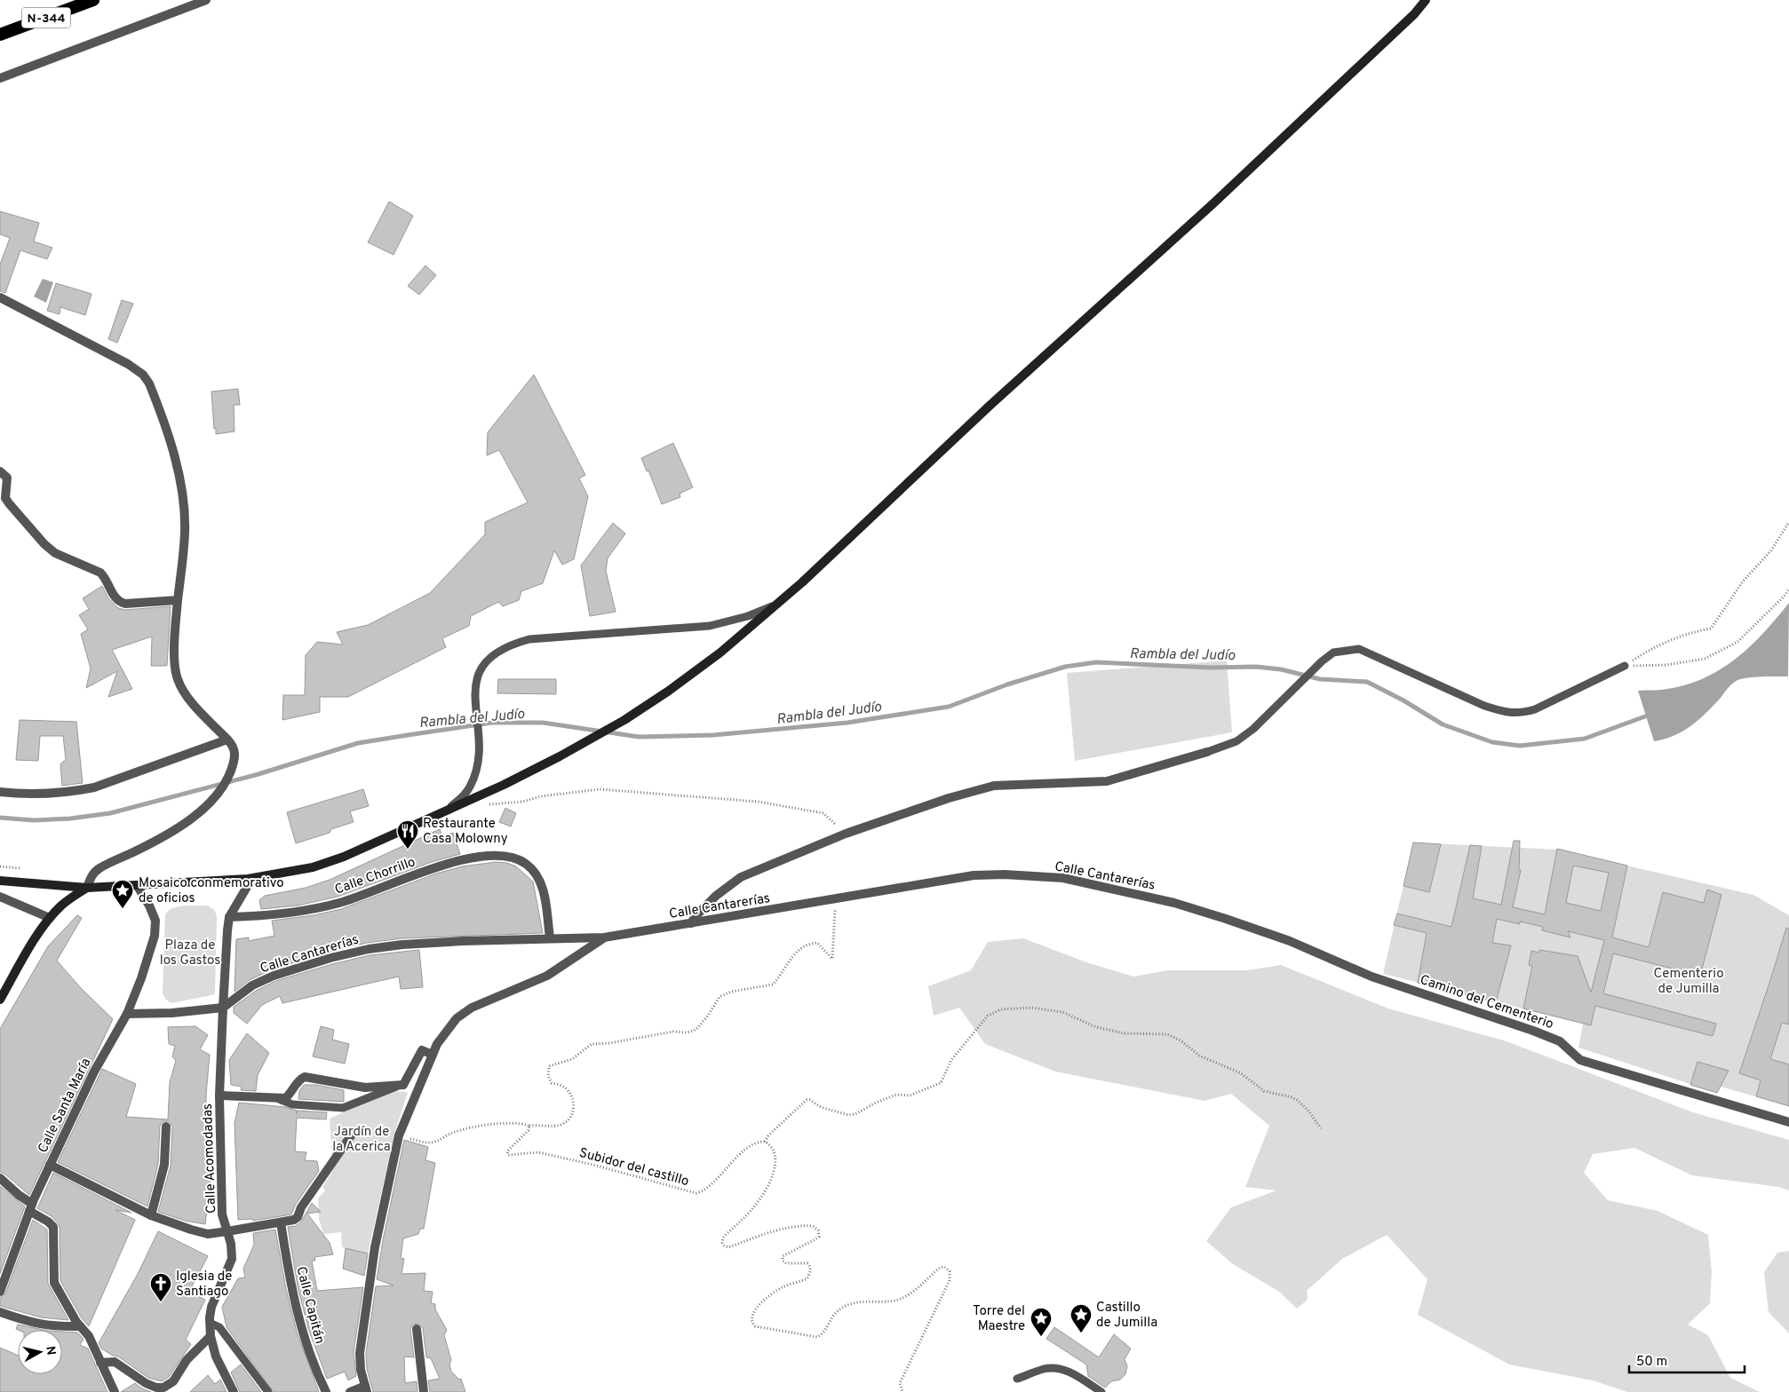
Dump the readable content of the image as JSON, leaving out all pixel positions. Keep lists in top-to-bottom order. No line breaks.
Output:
{"streets":{"highway":["N-344"],"street":["Calle Chorrillo","Calle Cantarerías","Camino del Cementerio","Calle Santa María","Calle Acomodadas","Calle Capitán"],"path":["Subidor del castillo"]},"crossings":[["Calle Chorrillo","Calle Cantarerías"],["Calle Chorrillo","Calle Acomodadas"],["Calle Cantarerías","Camino del Cementerio"],["Calle Cantarerías","Calle Acomodadas"]],"water":["Rambla del Judío"],"parks":["Plaza de los Gastos","Cementerio de Jumilla","Jardín de la Acerica"],"places":{"restaurant":["Restaurante Casa Molowny"],"place":["Mosaico conmemorativo de oficios","Castillo de Jumilla","Torre del Maestre"],"church":["Iglesia de Santiago"]},"scale_bar":"50 m","north":"right"}
